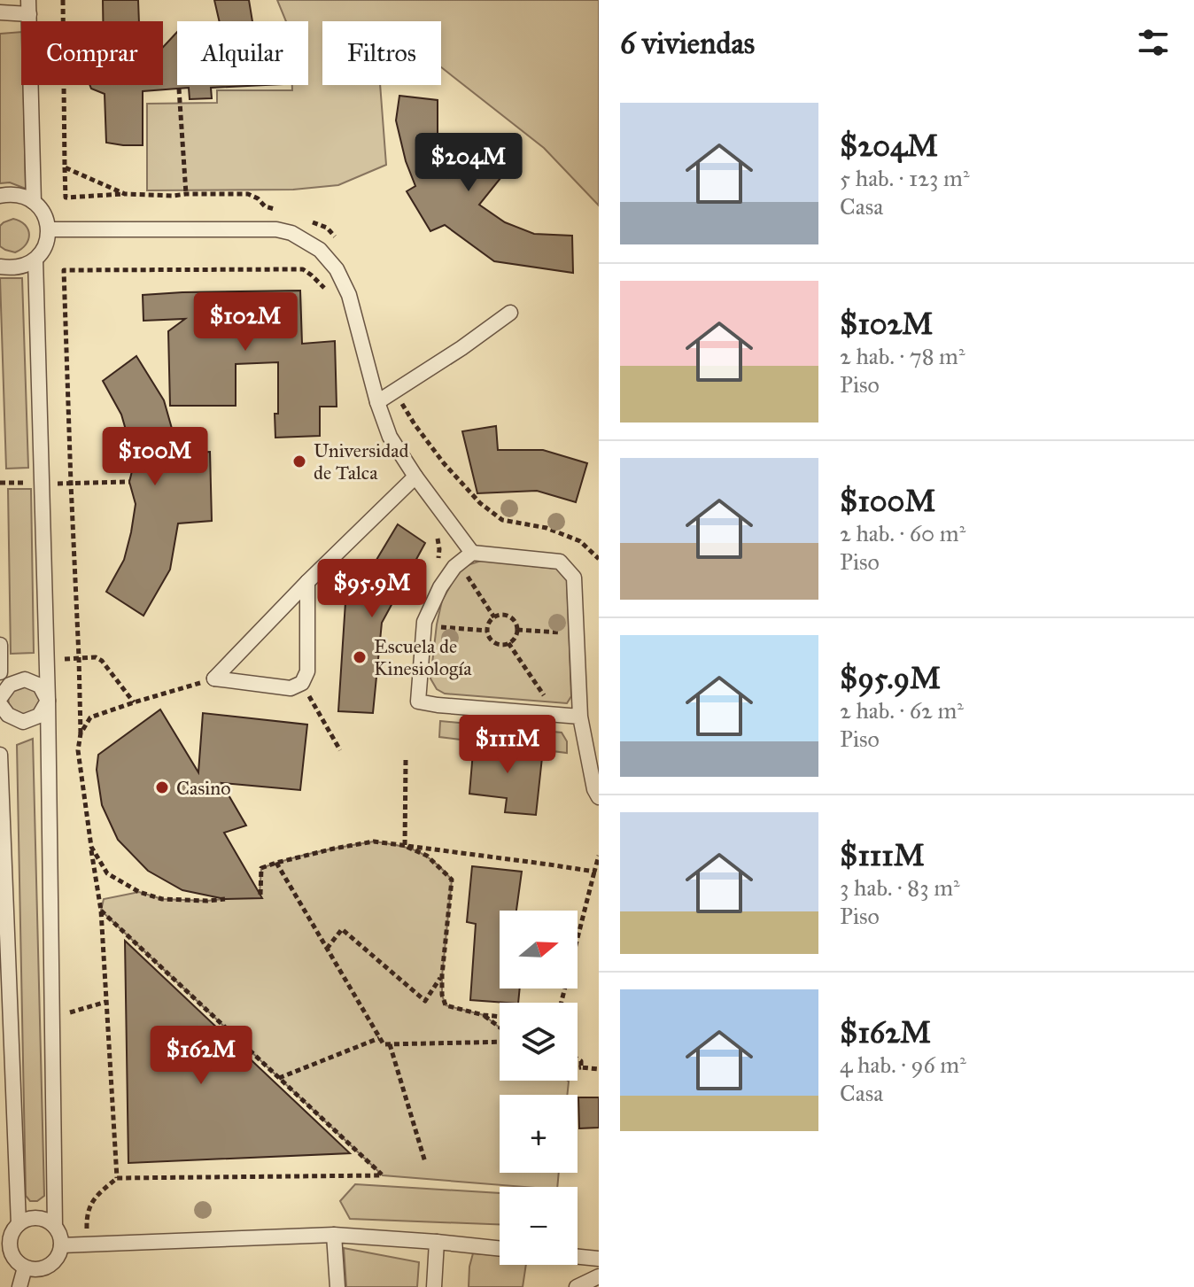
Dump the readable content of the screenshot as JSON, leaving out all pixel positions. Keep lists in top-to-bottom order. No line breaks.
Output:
{"places":["Universidad de Talca","Escuela de Kinesiología","Casino"],"north":"right","page":{"heading":"6 viviendas","chip":["Comprar","Alquilar","Filtros"],"list":[{"name":"$204M","note":"5 hab. · 123 m² · Casa"},{"name":"$102M","note":"2 hab. · 78 m² · Piso"},{"name":"$100M","note":"2 hab. · 60 m² · Piso"},{"name":"$95.9M","note":"2 hab. · 62 m² · Piso"},{"name":"$111M","note":"3 hab. · 83 m² · Piso"},{"name":"$162M","note":"4 hab. · 96 m² · Casa"}],"price":["$204M","$102M","$100M","$95.9M","$111M","$162M"],"map_buttons":["+","−"]}}
